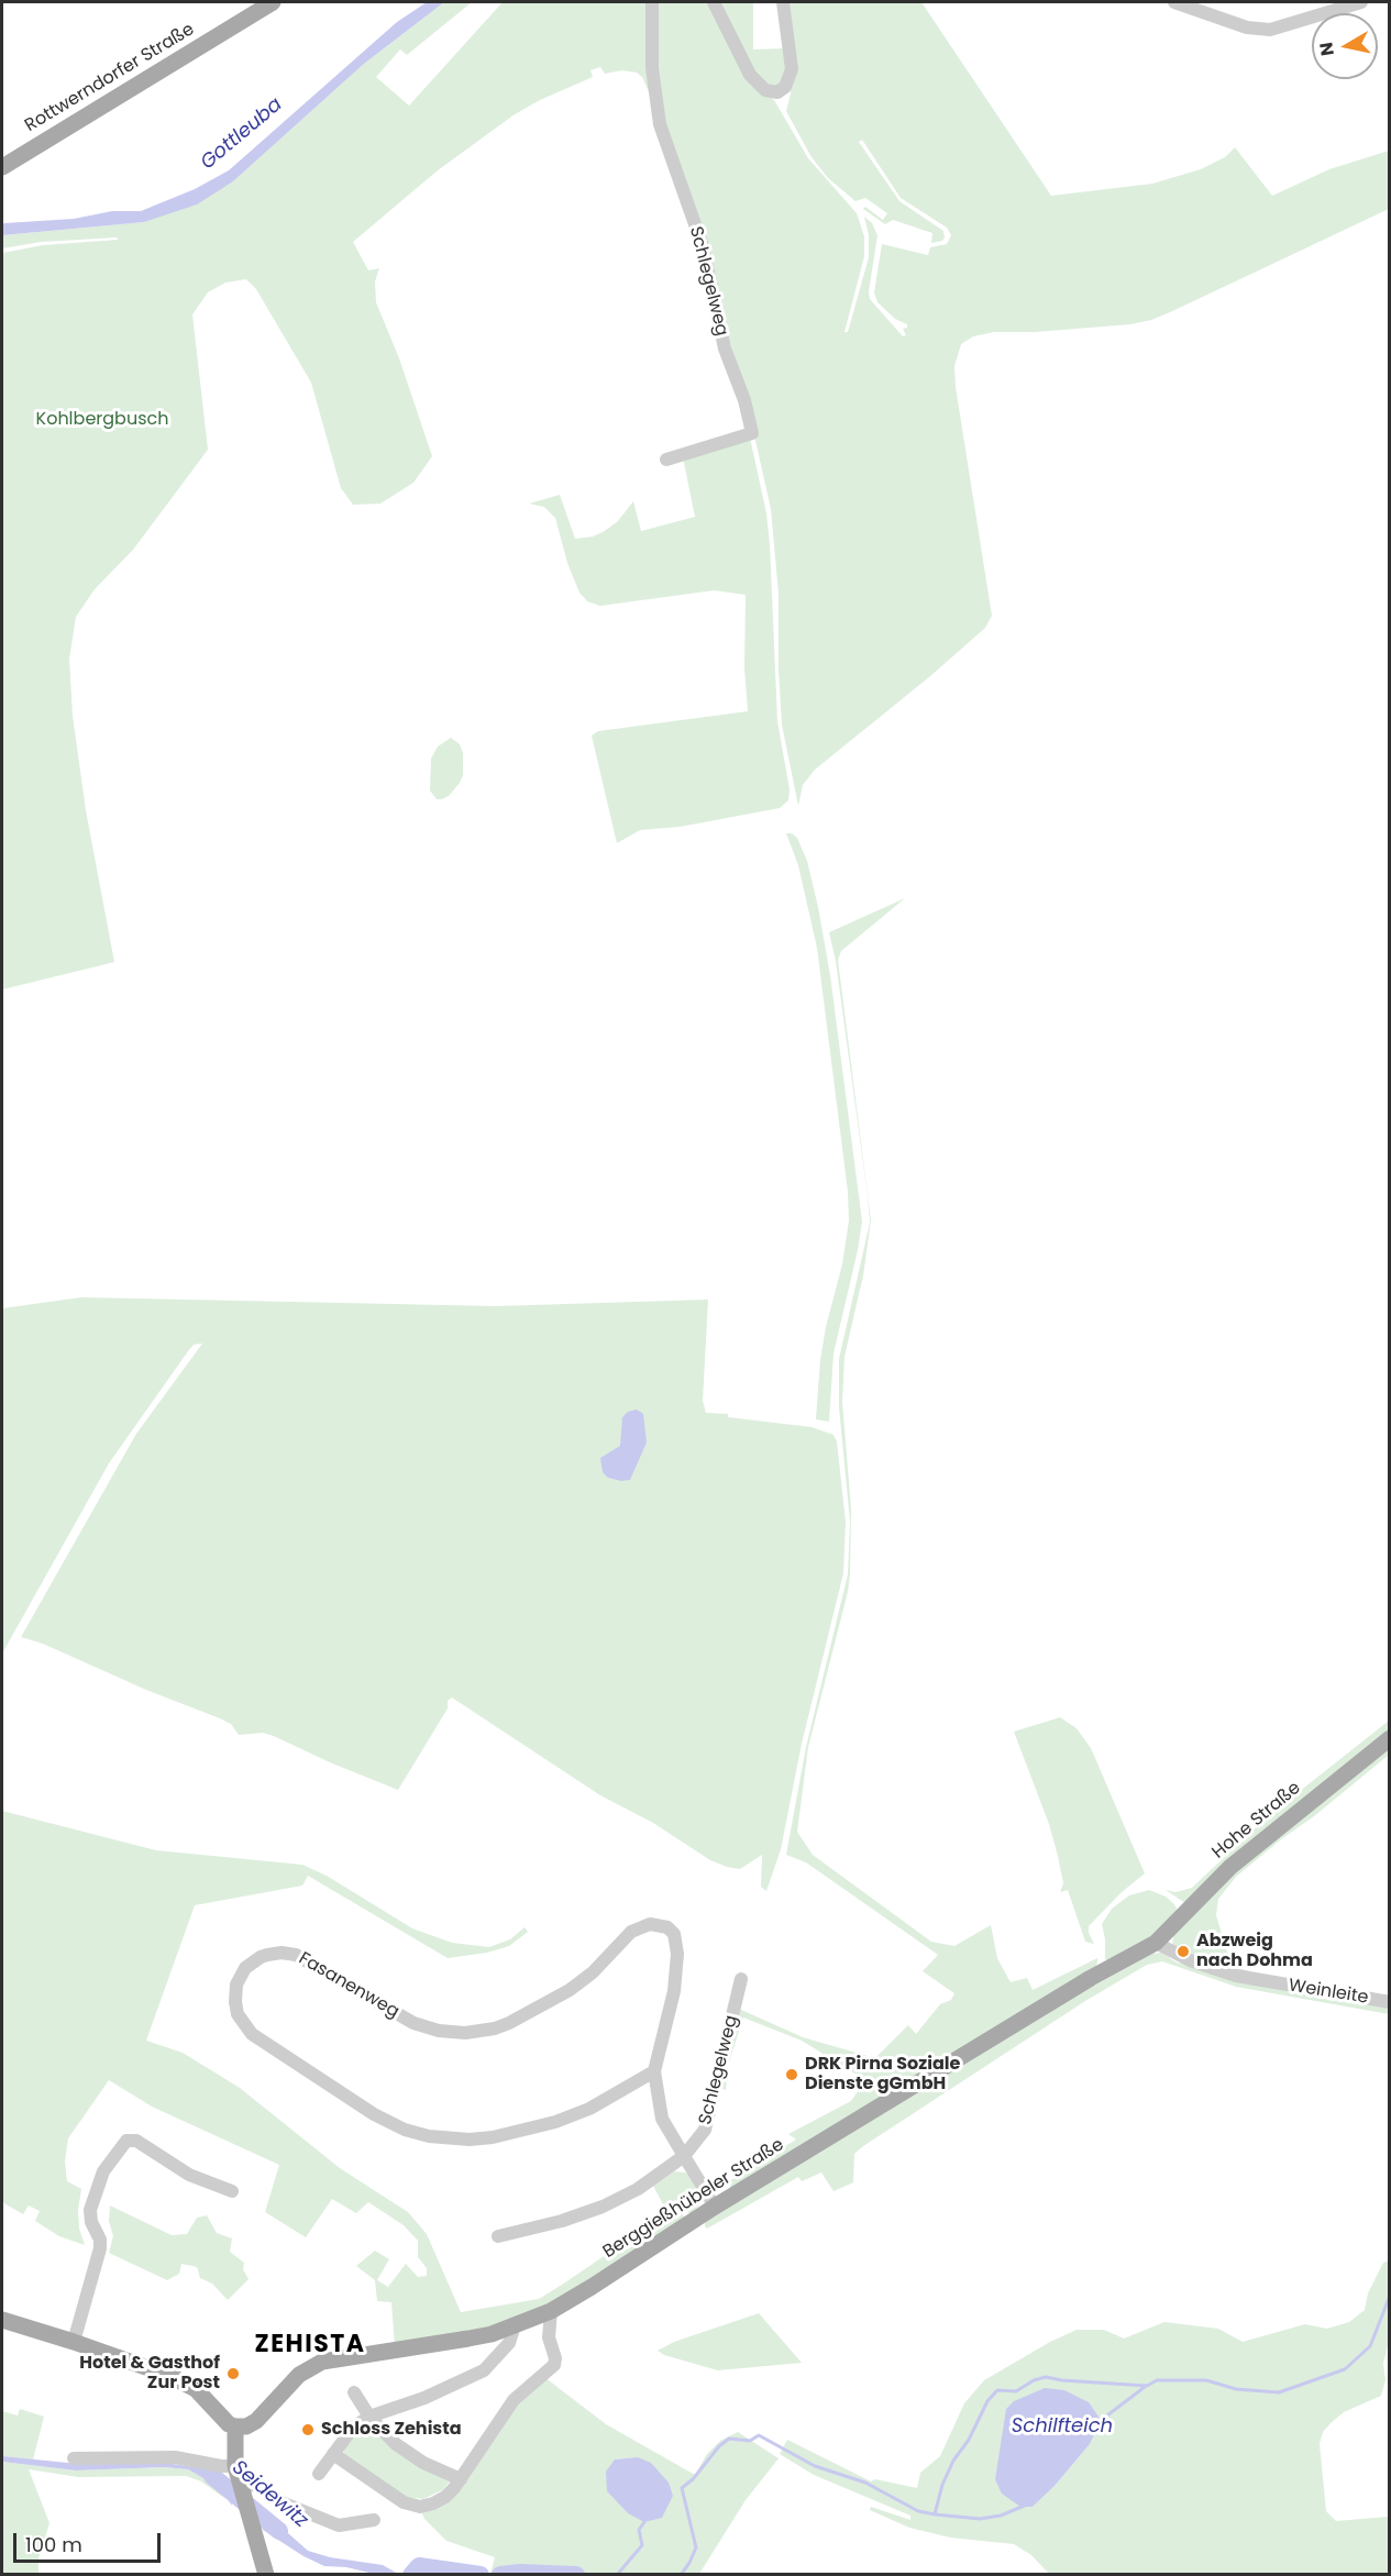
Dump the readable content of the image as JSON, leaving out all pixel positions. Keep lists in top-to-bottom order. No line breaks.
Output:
{"streets":{"main road":["Rottwerndorfer Straße","Hohe Straße","Berggießhübeler Straße"],"street":["Schlegelweg","Fasanenweg","Weinleite"]},"crossings":[["Schlegelweg","Fasanenweg"],["Hohe Straße","Weinleite"],["Hohe Straße","Berggießhübeler Straße"],["Weinleite","Berggießhübeler Straße"]],"districts":["ZEHISTA"],"water":["Gottleuba","Schilfteich","Seidewitz"],"parks":["Kohlbergbusch"],"places":["Abzweig nach Dohma","DRK Pirna Soziale Dienste gGmbH","Hotel & Gasthof Zur Post","Schloss Zehista"],"scale_bar":"100 m","north":"left"}
